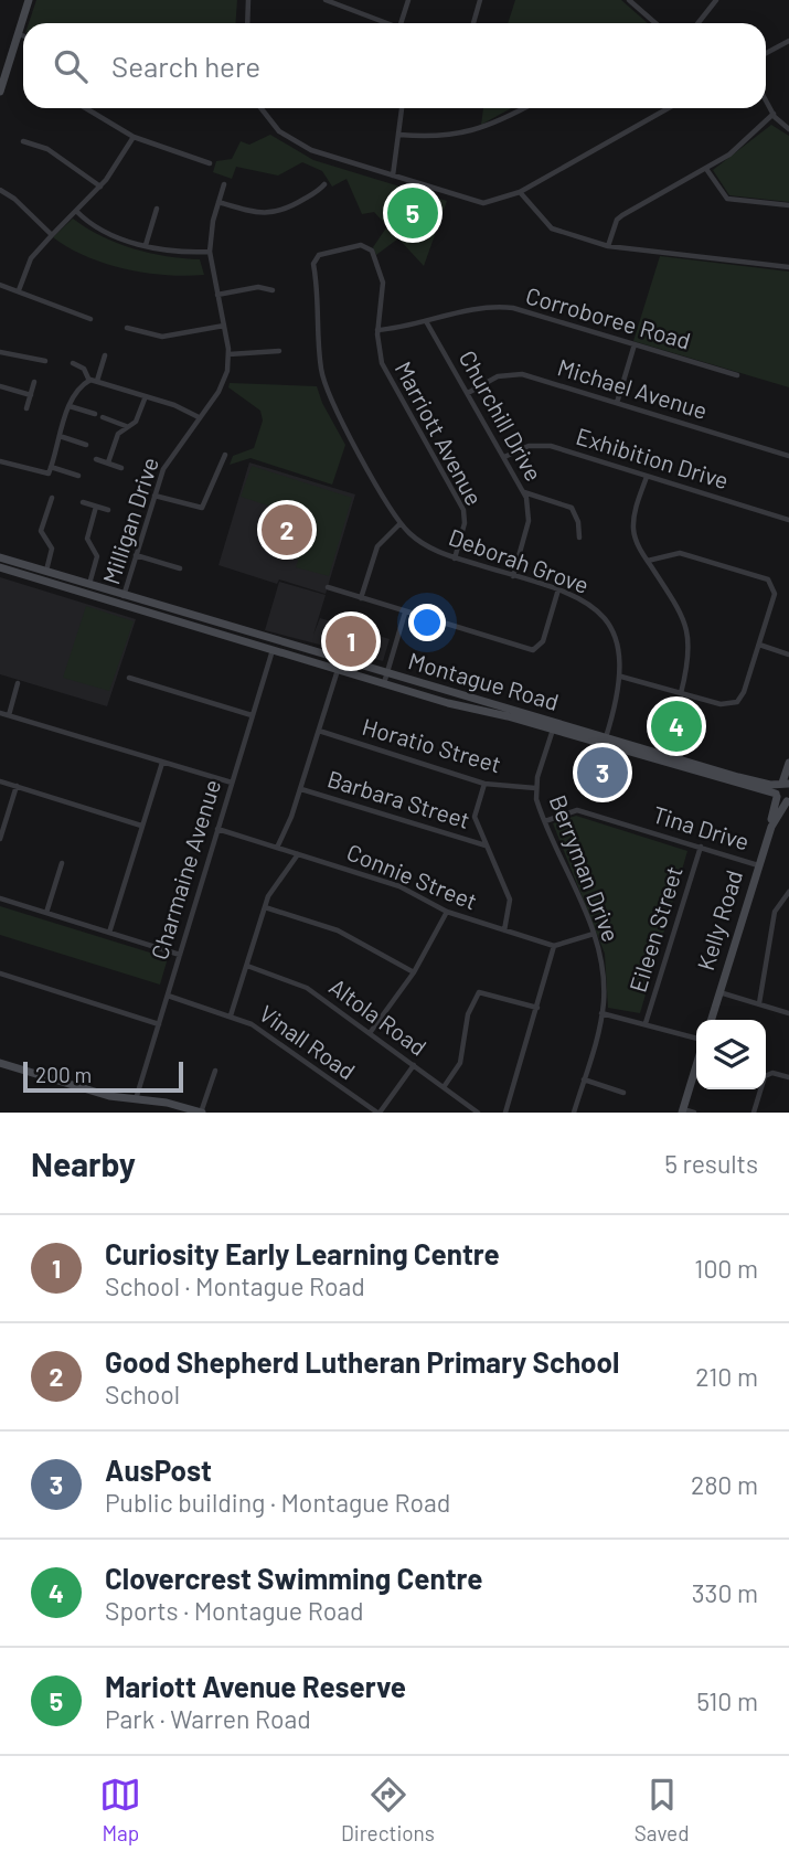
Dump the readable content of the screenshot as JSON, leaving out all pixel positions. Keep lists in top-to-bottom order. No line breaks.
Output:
{"streets":{"main road":["Montague Road","Kelly Road"],"street":["Corroboree Road","Michael Avenue","Churchill Drive","Marriott Avenue","Exhibition Drive","Milligan Drive","Deborah Grove","Horatio Street","Barbara Street","Tina Drive","Berryman Drive","Charmaine Avenue","Connie Street","Eileen Street","Altola Road","Vinall Road"]},"crossings":[["Corroboree Road","Churchill Drive"],["Corroboree Road","Marriott Avenue"],["Michael Avenue","Churchill Drive"],["Churchill Drive","Exhibition Drive"],["Churchill Drive","Deborah Grove"],["Marriott Avenue","Deborah Grove"],["Milligan Drive","Montague Road"],["Deborah Grove","Montague Road"],["Montague Road","Berryman Drive"],["Montague Road","Charmaine Avenue"],["Montague Road","Kelly Road"],["Horatio Street","Berryman Drive"],["Tina Drive","Berryman Drive"],["Tina Drive","Kelly Road"],["Tina Drive","Eileen Street"],["Charmaine Avenue","Connie Street"],["Charmaine Avenue","Vinall Road"]],"scale_bar":"200 m","page":{"search":"Search here","pins":["5","2","1","4","3"],"scale":"200 m","heading":["Nearby","5 results"],"list":[{"mark":"1","name":"Curiosity Early Learning Centre","note":"School · Montague Road","value":"100 m"},{"mark":"2","name":"Good Shepherd Lutheran Primary School","note":"School","value":"210 m"},{"mark":"3","name":"AusPost","note":"Public building · Montague Road","value":"280 m"},{"mark":"4","name":"Clovercrest Swimming Centre","note":"Sports · Montague Road","value":"330 m"},{"mark":"5","name":"Mariott Avenue Reserve","note":"Park · Warren Road","value":"510 m"}],"nav":["Map","Directions","Saved"]}}
